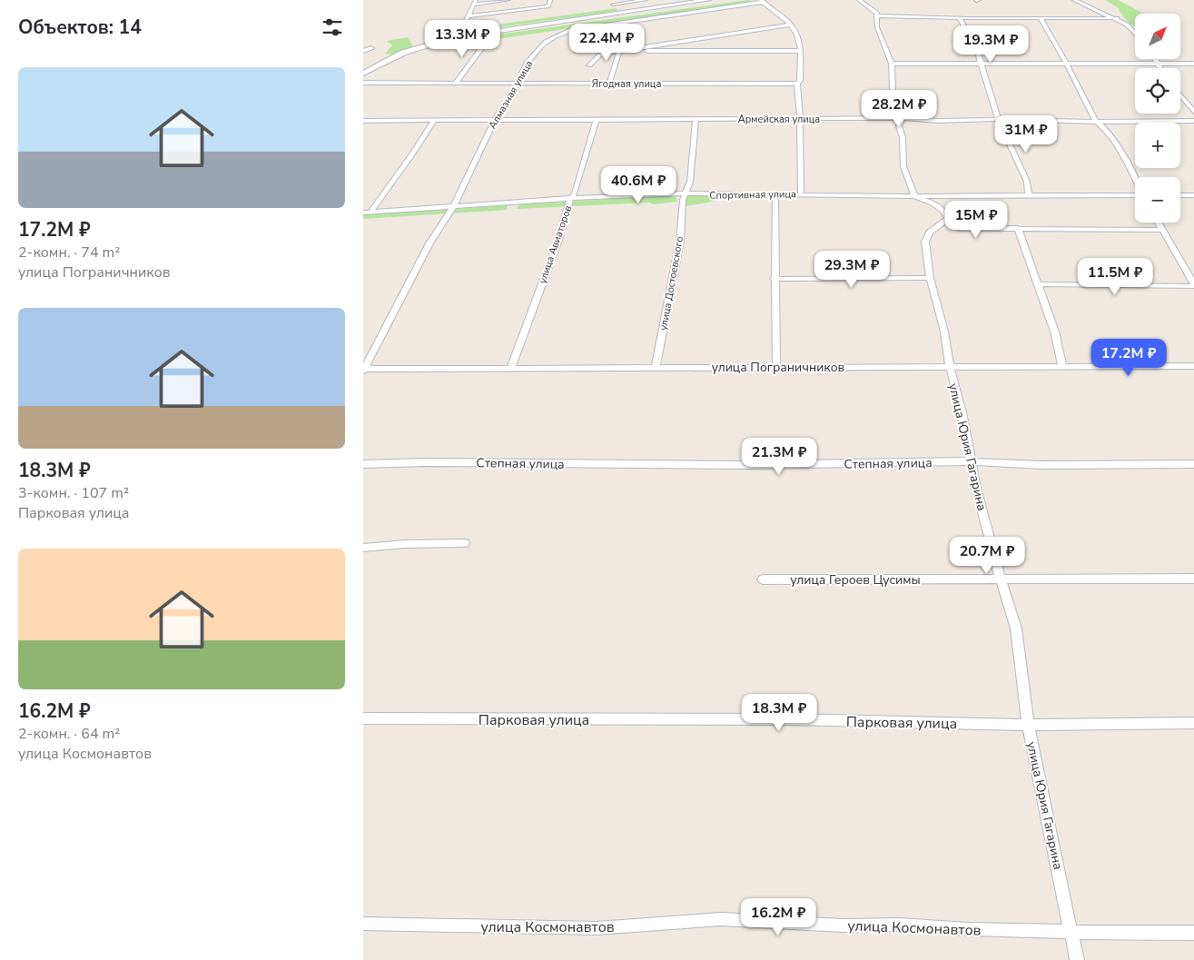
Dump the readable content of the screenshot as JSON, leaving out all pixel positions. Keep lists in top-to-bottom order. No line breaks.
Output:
{"streets":{"street":["Ягодная улица","Алмазная улица","Армейская улица","Спортивная улица","улица Авиаторов","улица Достоевского","улица Пограничников","улица Юрия Гагарина","Степная улица","улица Героев Цусимы","Парковая улица","улица Космонавтов"]},"crossings":[["Ягодная улица","Алмазная улица"],["Алмазная улица","Армейская улица"],["Алмазная улица","Спортивная улица"],["Алмазная улица","улица Пограничников"],["Армейская улица","улица Авиаторов"],["Армейская улица","улица Достоевского"],["Спортивная улица","улица Авиаторов"],["Спортивная улица","улица Достоевского"],["улица Авиаторов","улица Пограничников"],["улица Достоевского","улица Пограничников"],["улица Пограничников","улица Юрия Гагарина"],["улица Юрия Гагарина","Степная улица"],["улица Юрия Гагарина","улица Героев Цусимы"],["улица Юрия Гагарина","Парковая улица"],["улица Юрия Гагарина","улица Космонавтов"]],"north":"top right","page":{"heading":"Объектов: 14","map_buttons":["+","−"],"price":["13.3M ₽","22.4M ₽","19.3M ₽","28.2M ₽","31M ₽","40.6M ₽","15M ₽","29.3M ₽","11.5M ₽","17.2M ₽","21.3M ₽","20.7M ₽","18.3M ₽","16.2M ₽"],"list":[{"name":"17.2M ₽","note":"2-комн. · 74 m² · улица Пограничников"},{"name":"18.3M ₽","note":"3-комн. · 107 m² · Парковая улица"},{"name":"16.2M ₽","note":"2-комн. · 64 m² · улица Космонавтов"}]}}
